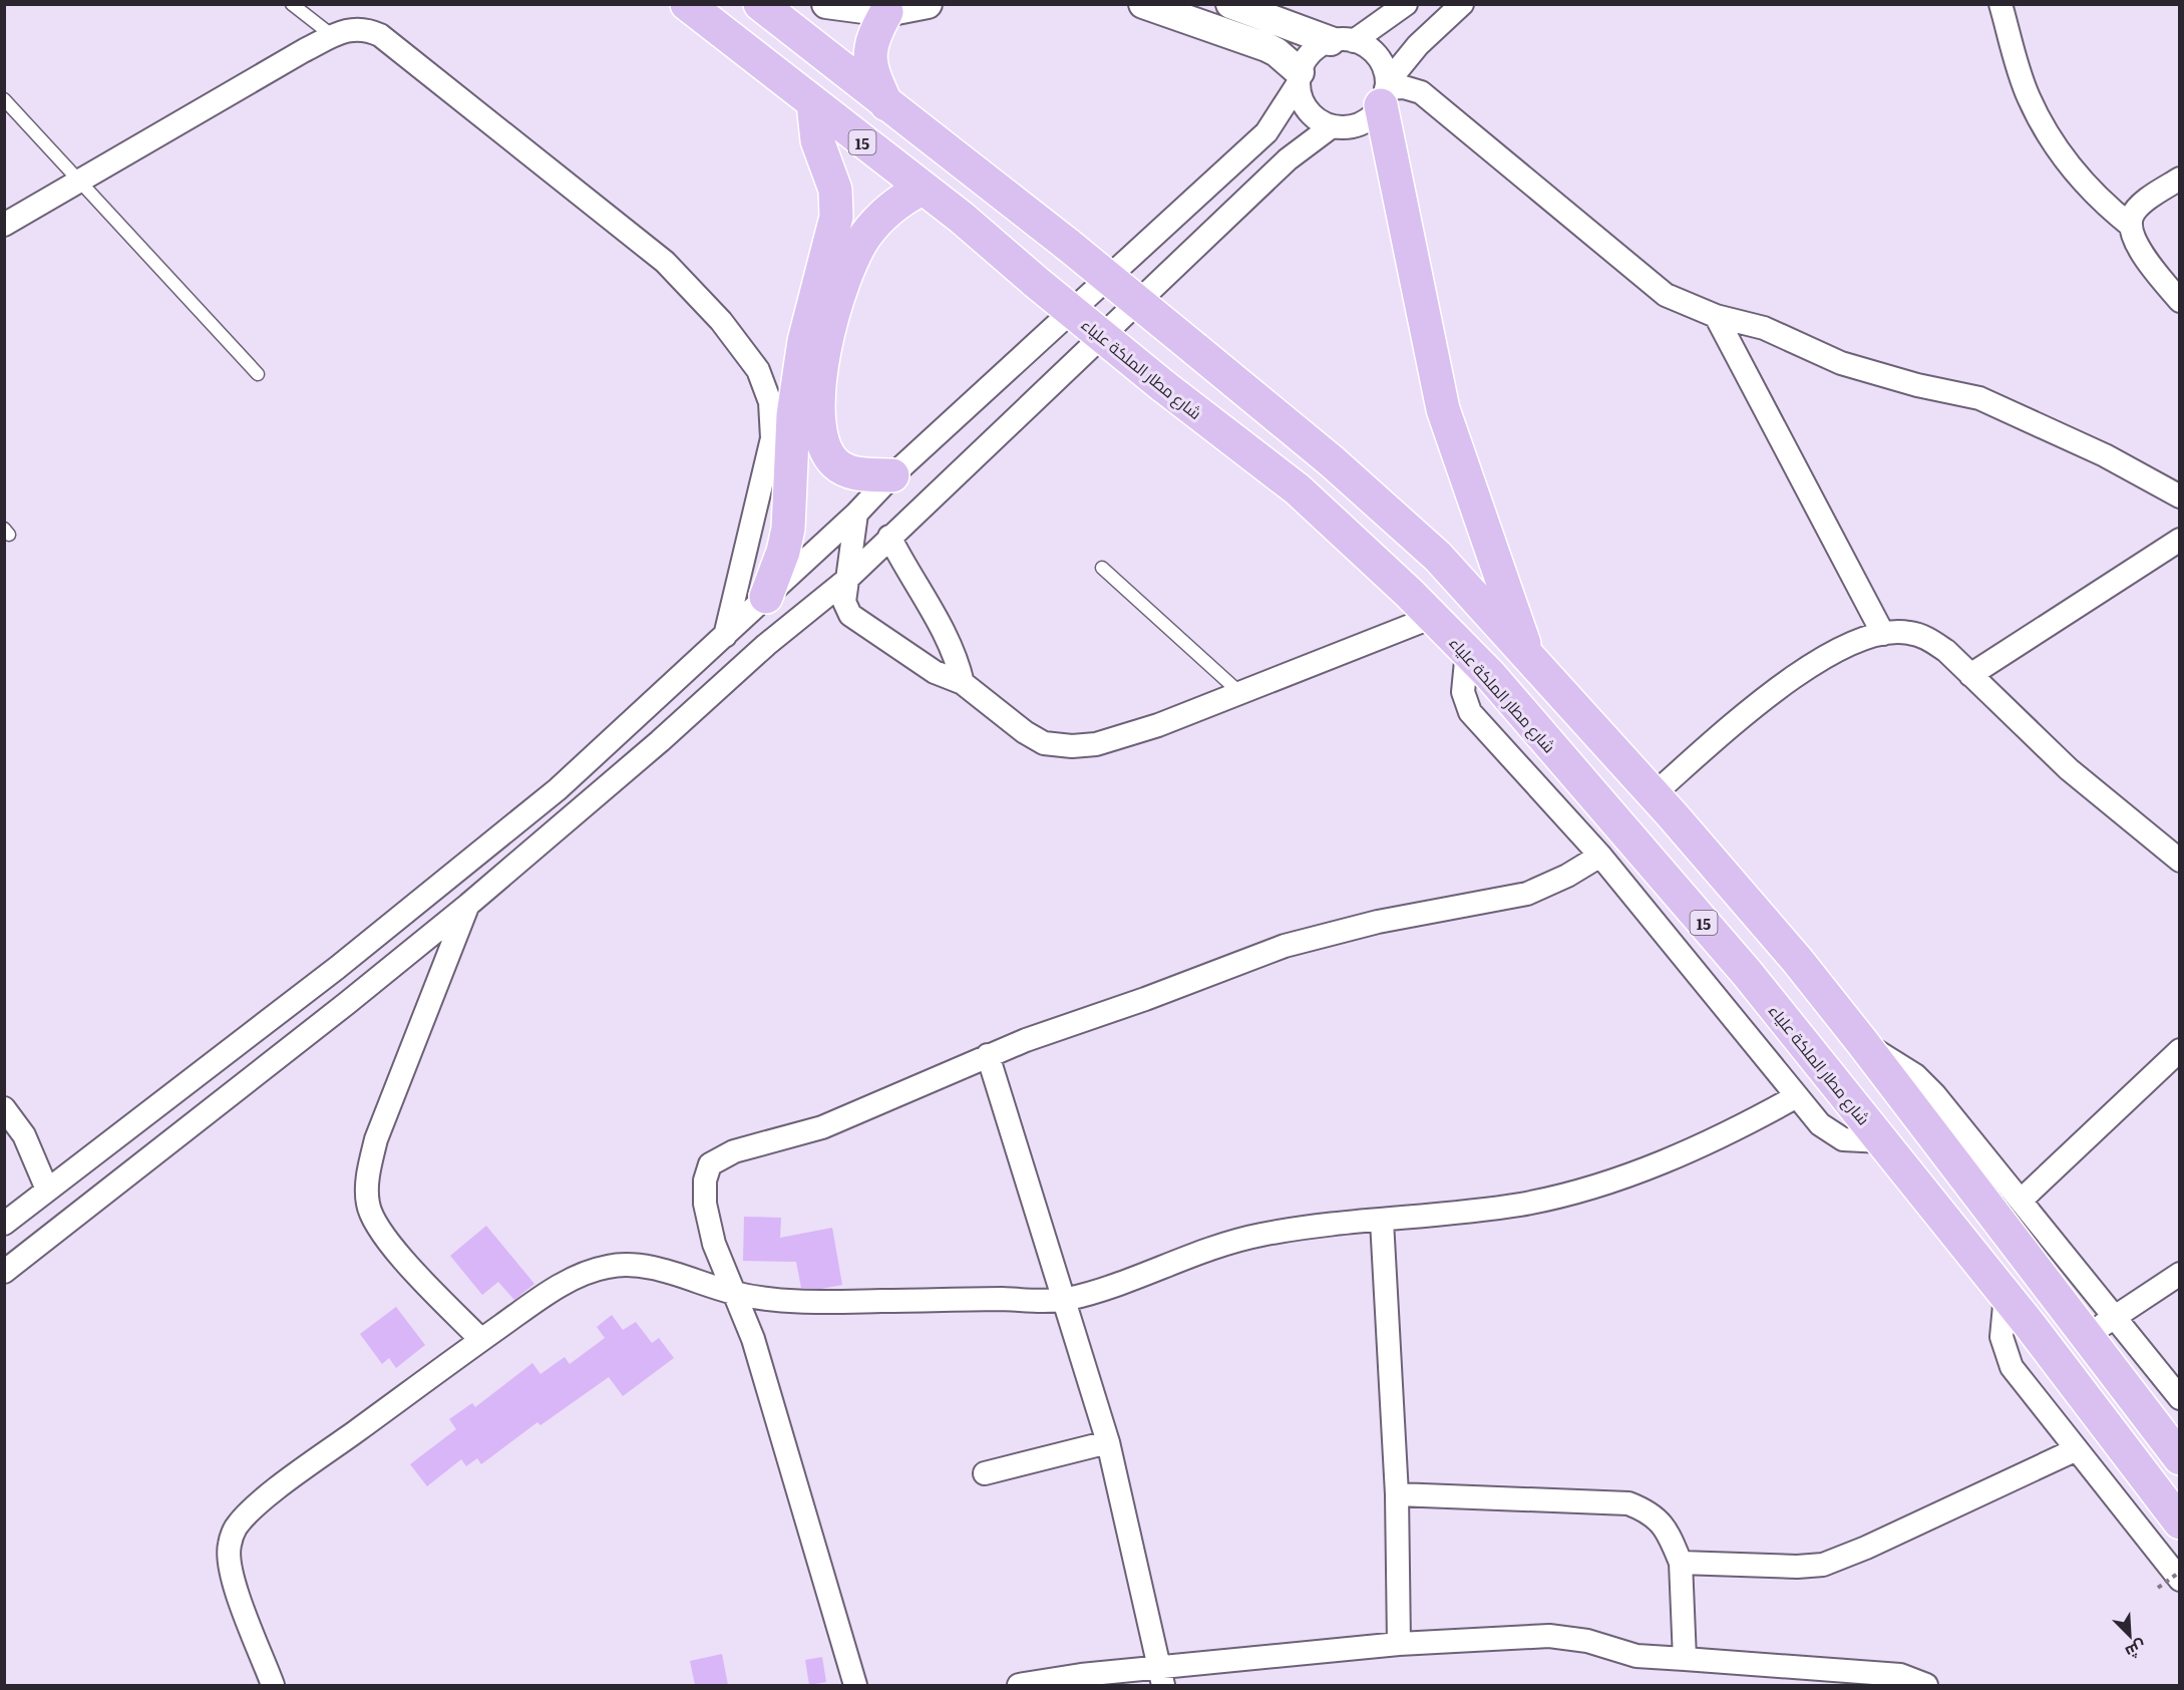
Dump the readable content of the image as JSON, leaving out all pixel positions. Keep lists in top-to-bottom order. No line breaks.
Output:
{"streets":{"highway":["15","شارع مطار الملكة علياء"]},"north":"bottom right"}
